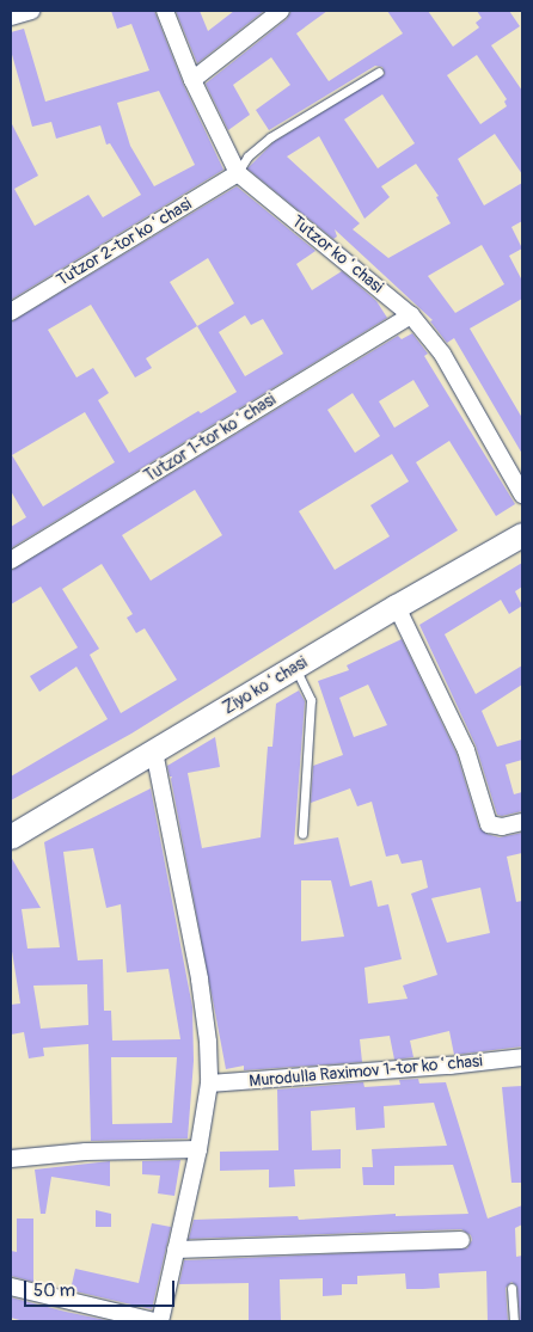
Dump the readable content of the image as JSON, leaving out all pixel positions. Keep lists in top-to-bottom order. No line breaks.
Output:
{"streets":{"street":["Tutzor 2-tor koʻchasi","Tutzor koʻchasi","Tutzor 1-tor koʻchasi","Ziyo koʻchasi","Murodulla Raximov 1-tor koʻchasi"]},"crossings":[["Tutzor 2-tor koʻchasi","Tutzor koʻchasi"],["Tutzor koʻchasi","Tutzor 1-tor koʻchasi"]],"scale_bar":"50 m"}
